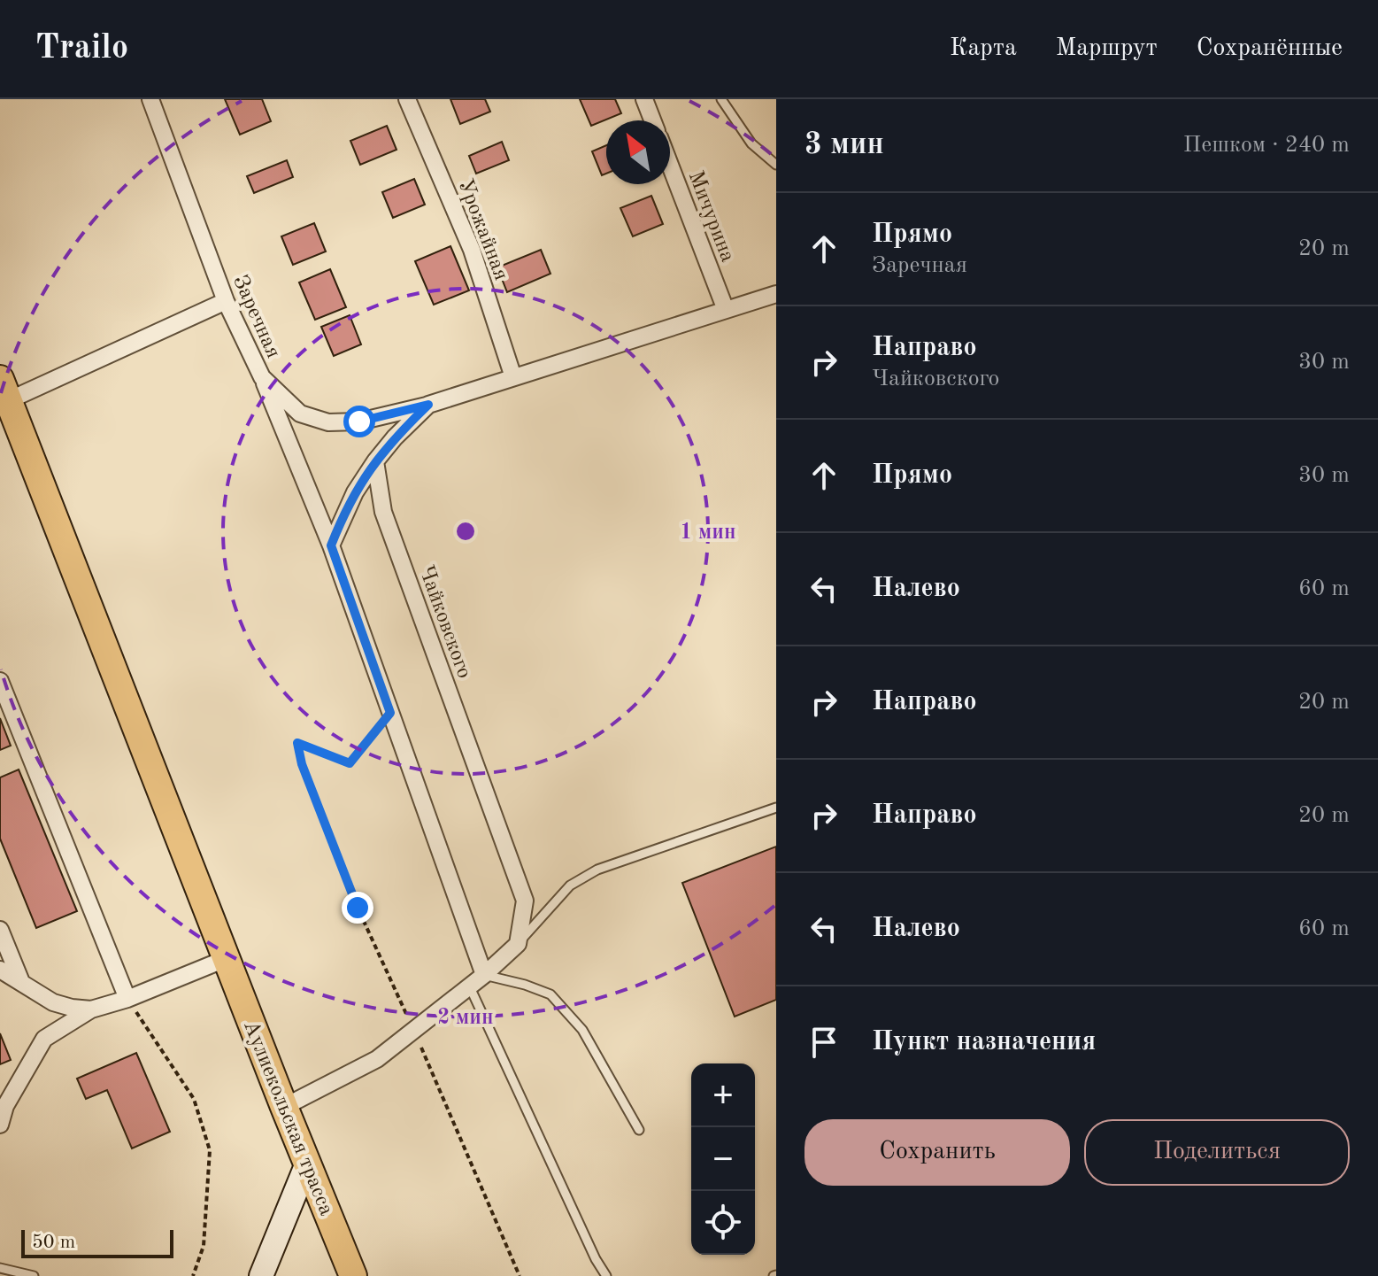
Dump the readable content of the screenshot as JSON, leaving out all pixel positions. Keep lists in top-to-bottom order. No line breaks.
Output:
{"streets":{"highway":["Аулиекольская трасса"],"street":["Мичурина","Урожайная","Заречная","Чайковского"]},"scale_bar":"50 m","north":"top left","page":{"header":"Trailo","nav":["Карта","Маршрут","Сохранённые"],"heading":["3 мин","Пешком · 240 m"],"list":[["Прямо","Заречная","20 m"],["Направо","Чайковского","30 m"],["Прямо","30 m"],["Налево","60 m"],["Направо","20 m"],["Направо","20 m"],["Налево","60 m"],"Пункт назначения"],"map_buttons":["+","−"],"buttons":["Сохранить","Поделиться"],"scale":"50 m"},"rings":["1 мин","2 мин"]}
